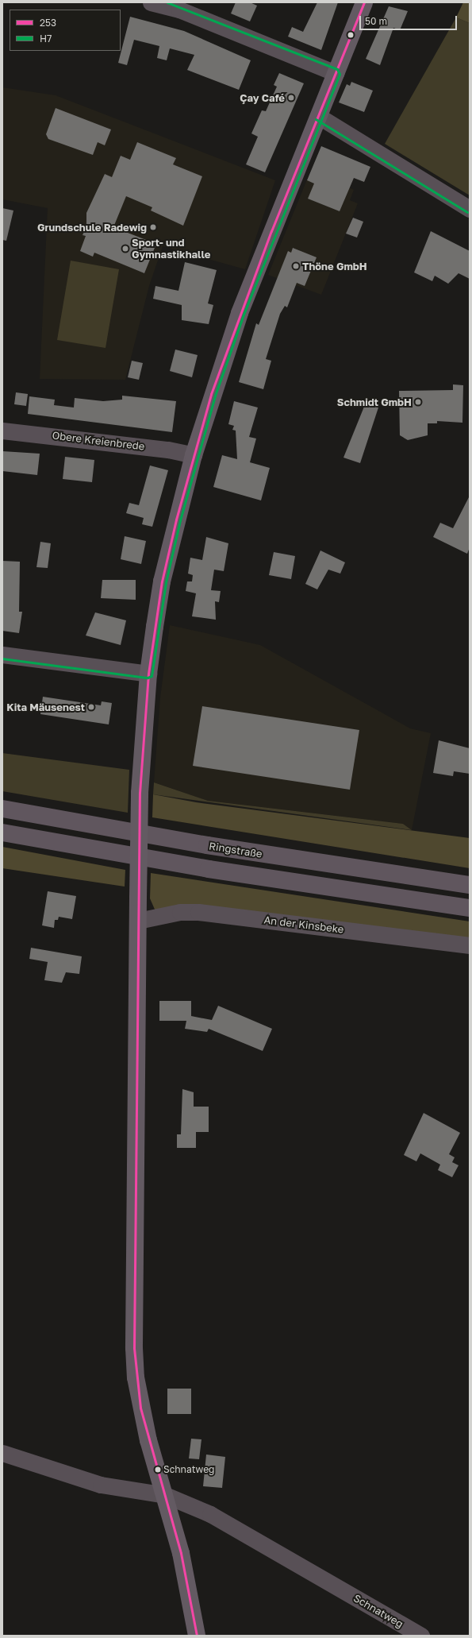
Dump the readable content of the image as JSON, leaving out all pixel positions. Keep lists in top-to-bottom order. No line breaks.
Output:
{"streets":{"highway":["Ringstraße"],"street":["Obere Kreienbrede","An der Kinsbeke","Schnatweg"]},"places":["Çay Café","Grundschule Radewig","Sport- und Gymnastikhalle","Thöne GmbH","Schmidt GmbH","Kita Mäusenest","Schnatweg"],"lines":["transit line 253","transit line H7"],"legend":["253","H7"],"scale_bar":"50 m"}
